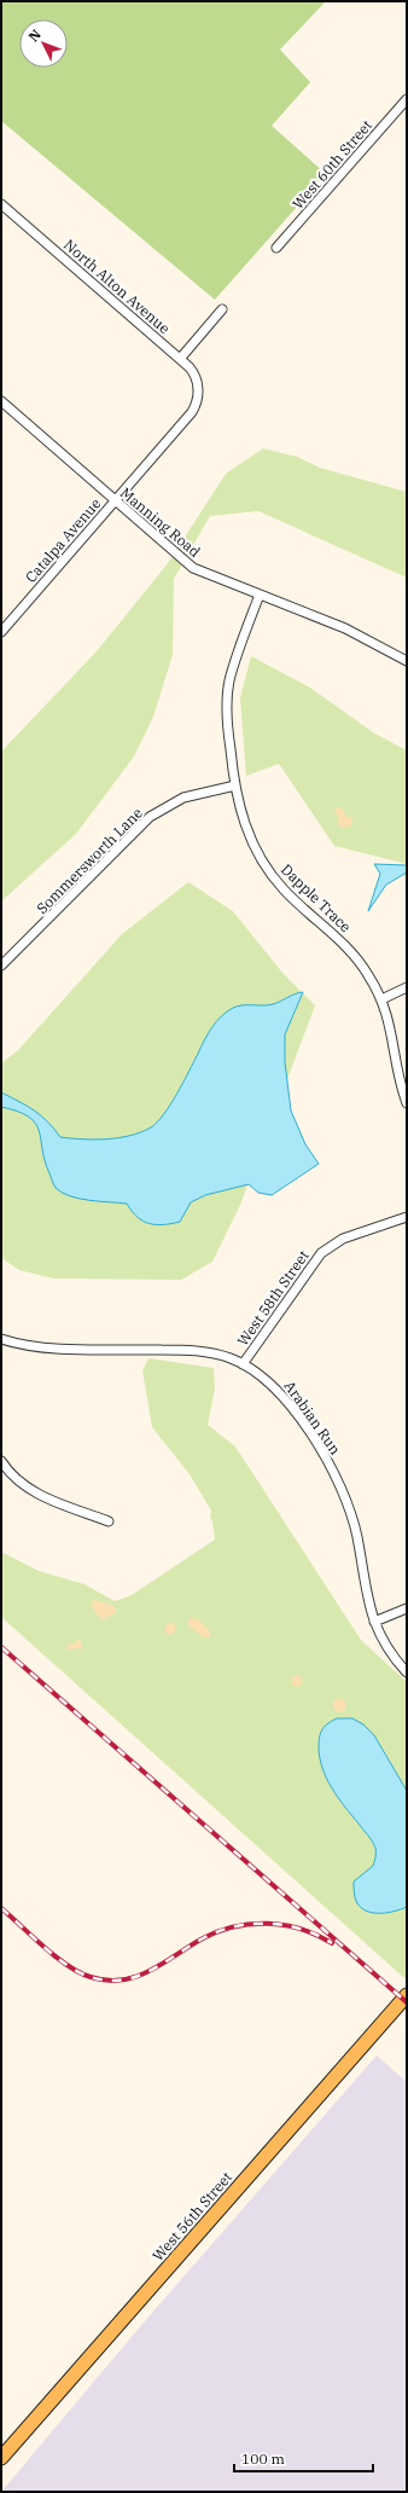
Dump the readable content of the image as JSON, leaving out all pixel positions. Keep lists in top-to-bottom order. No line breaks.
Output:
{"streets":{"main road":["West 56th Street"],"street":["West 60th Street","North Alton Avenue","Manning Road","Catalpa Avenue","Sommersworth Lane","Dapple Trace","West 58th Street","Arabian Run"]},"crossings":[["North Alton Avenue","Catalpa Avenue"],["Manning Road","Catalpa Avenue"],["Manning Road","Dapple Trace"],["Sommersworth Lane","Dapple Trace"],["West 58th Street","Arabian Run"]],"scale_bar":"100 m","north":"top left"}
